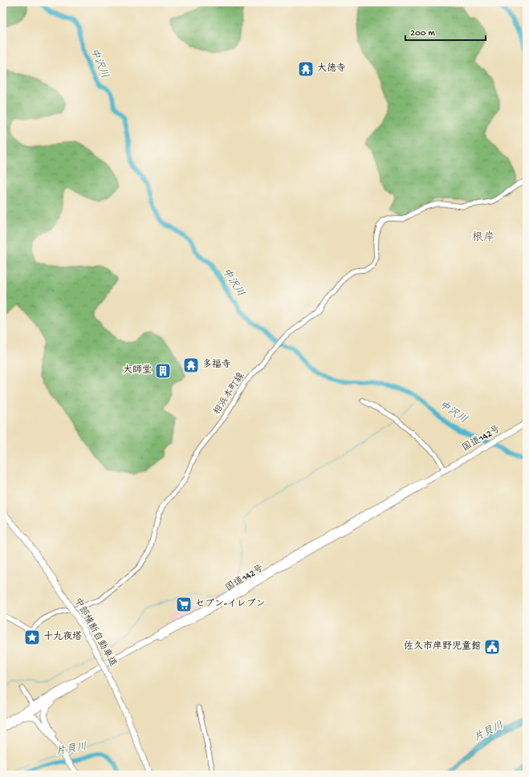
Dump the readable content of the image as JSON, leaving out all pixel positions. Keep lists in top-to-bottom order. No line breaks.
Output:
{"streets":{"highway":["国道142号","中部横断自動車道"],"main road":["相浜本町線"]},"districts":["根岸"],"water":["中沢川","片貝川"],"places":{"temple":["大徳寺","多福寺"],"building":["大師堂"],"supermarket":["セブン-イレブン"],"place":["十九夜塔"],"public building":["佐久市岸野児童館"]},"scale_bar":"200 m"}
